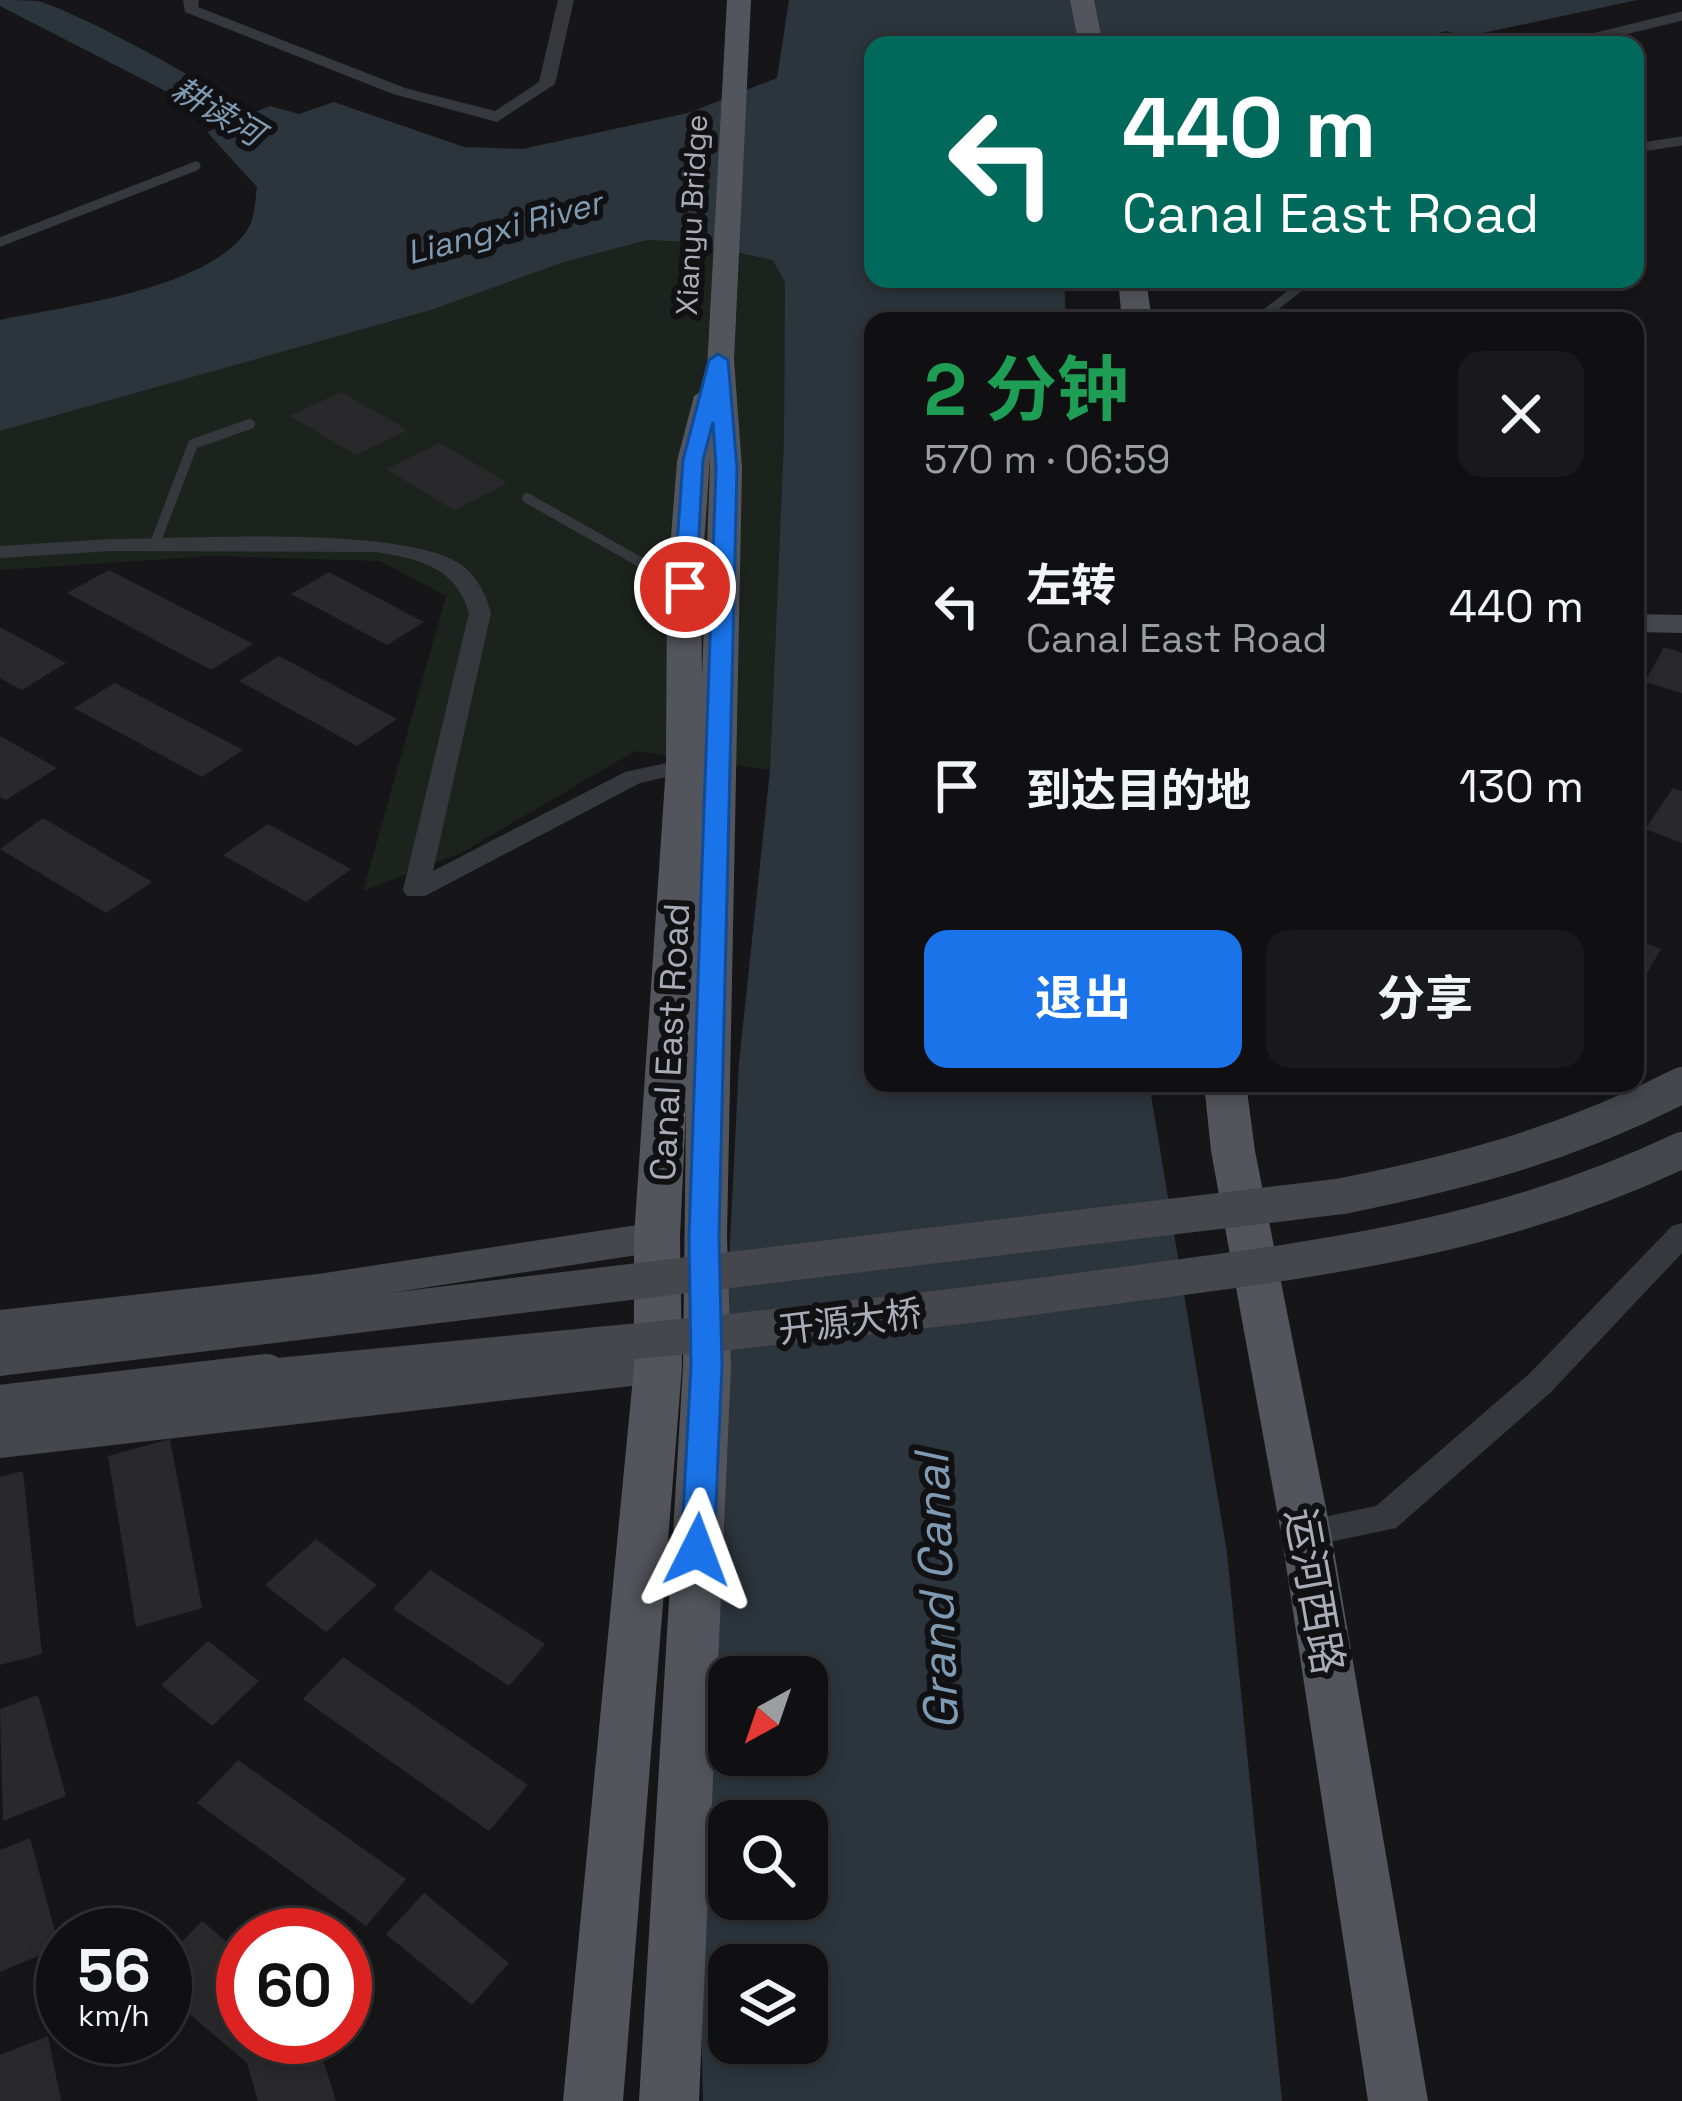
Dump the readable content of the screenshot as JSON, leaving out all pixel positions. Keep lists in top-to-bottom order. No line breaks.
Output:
{"streets":{"main road":["Xianyu Bridge","Canal East Road","开源大桥","运河西路"]},"crossings":[["Xianyu Bridge","Canal East Road"]],"water":["耕读河","Liangxi River","Grand Canal"],"north":"bottom left","page":{"turn":["440 m","Canal East Road"],"heading":["2 分钟","570 m · 06:59"],"list":[{"name":"左转","note":"Canal East Road","value":"440 m"},{"name":"到达目的地","value":"130 m"}],"buttons":["退出","分享"],"speed":"56 km/h","limit":"60"}}
